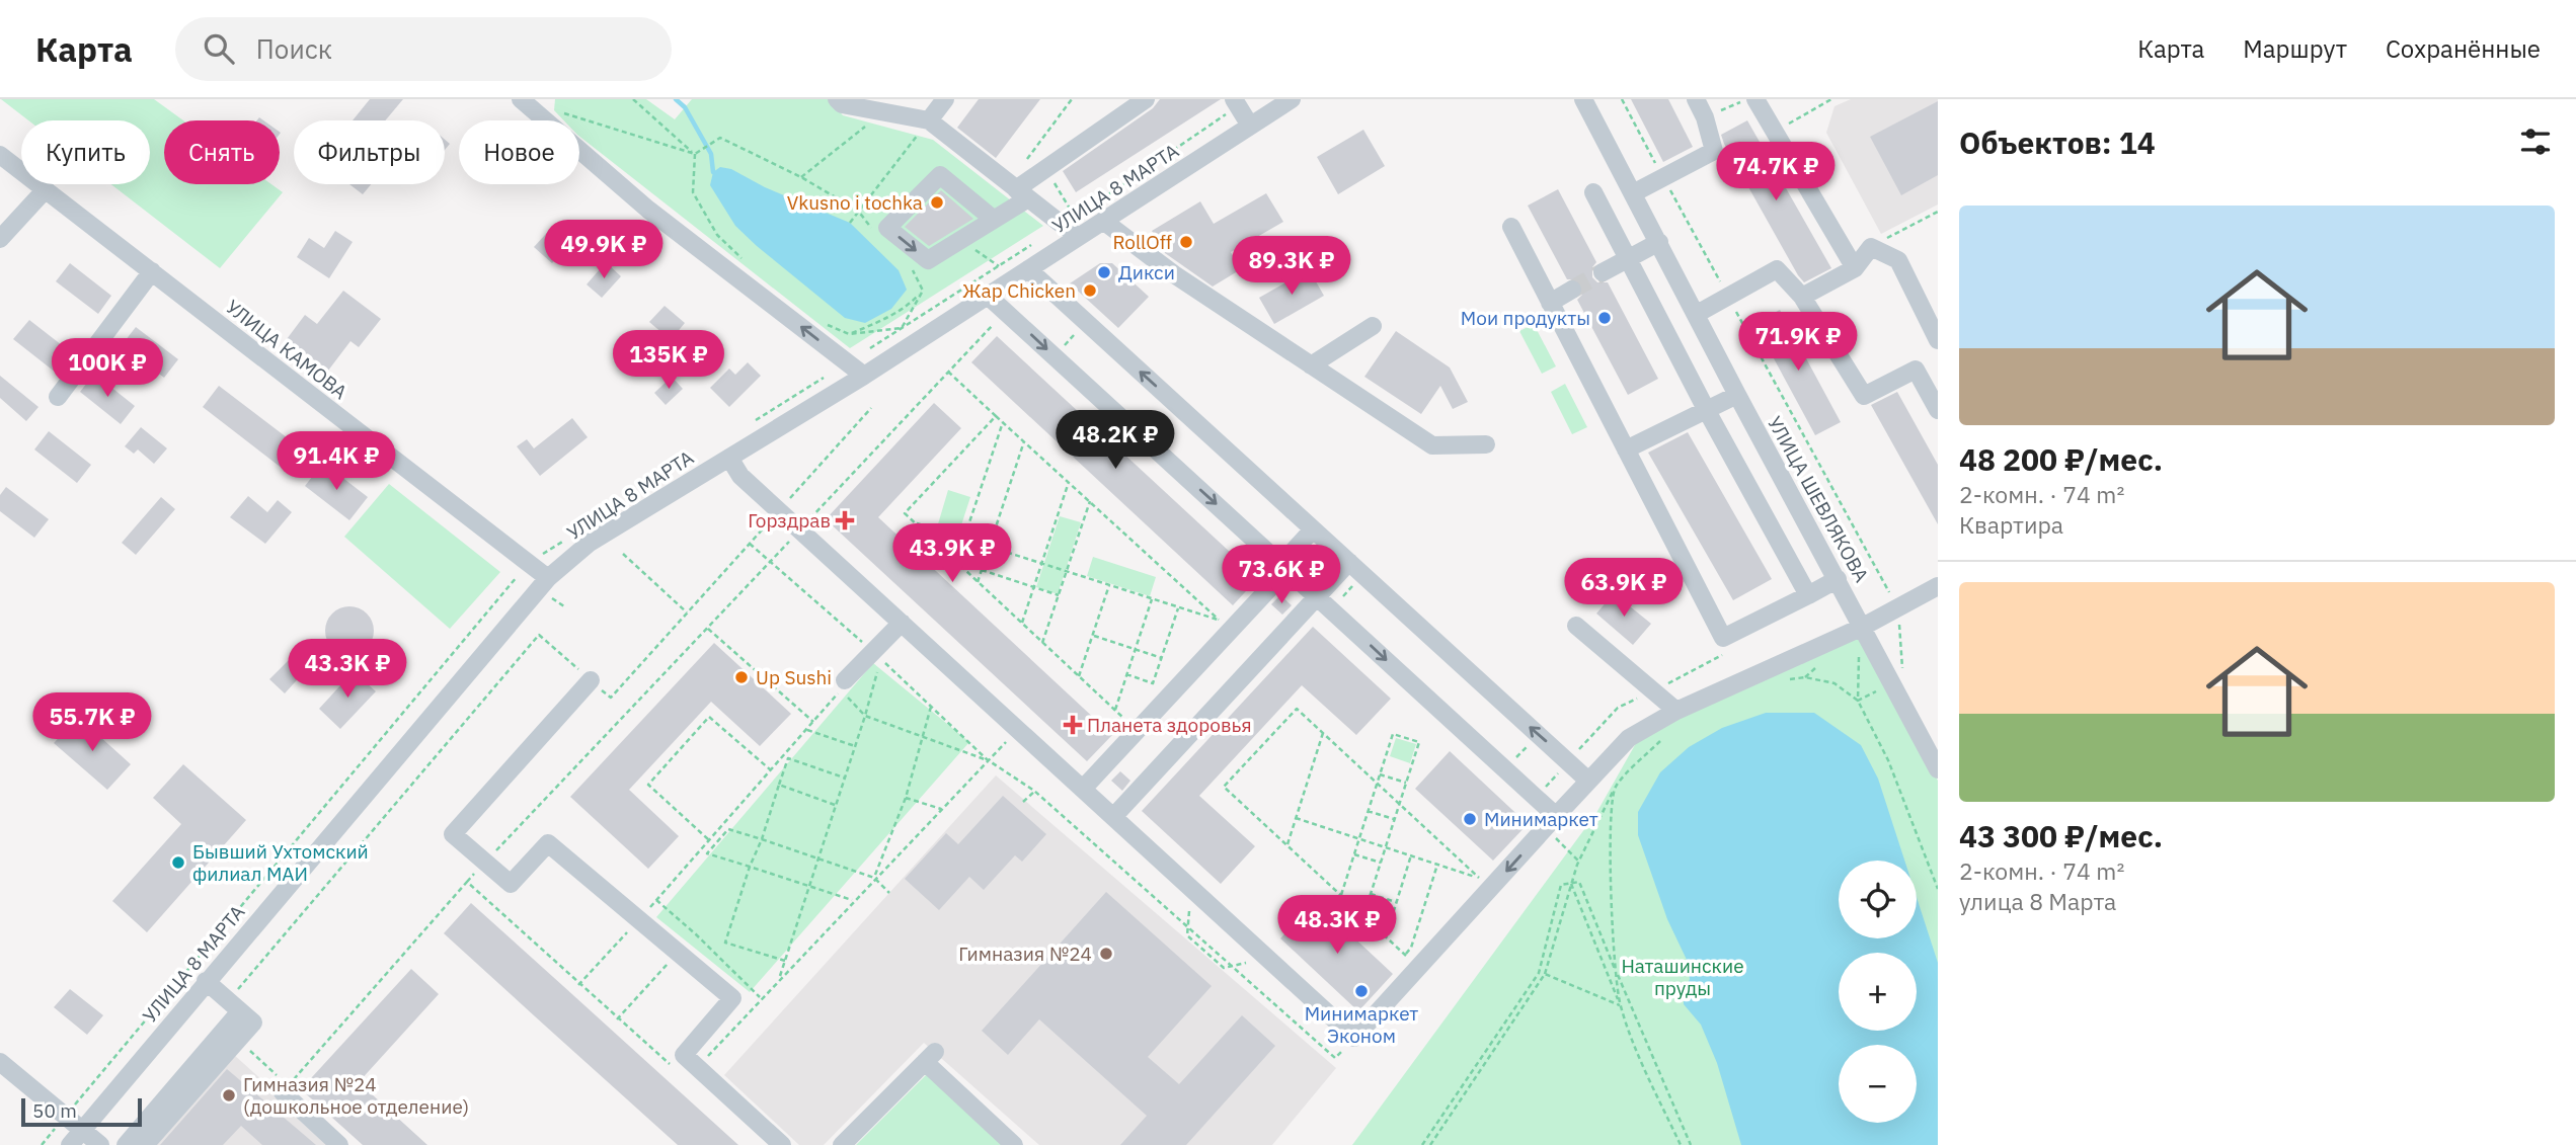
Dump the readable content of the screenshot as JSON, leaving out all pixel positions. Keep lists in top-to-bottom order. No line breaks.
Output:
{"streets":{"street":["УЛИЦА 8 МАРТА","УЛИЦА КАМОВА","УЛИЦА ШЕВЛЯКОВА"]},"crossings":[["УЛИЦА 8 МАРТА","УЛИЦА КАМОВА"]],"parks":["Наташинские пруды"],"places":{"other":["Vkusno i tochka","RollOff","Дикси","Жар Chicken","Мои продукты","Up Sushi","Минимаркет","Бывший Ухтомский филиал МАИ","Гимназия №24","Минимаркет Эконом","Гимназия №24 (дошкольное отделение)"],"health":["Горздрав","Планета здоровья"]},"scale_bar":"50 m","page":{"header":"Карта","search":"Поиск","nav":["Карта","Маршрут","Сохранённые"],"heading":"Объектов: 14","chip":["Купить","Снять","Фильтры","Новое"],"price":["74.7K ₽","49.9K ₽","89.3K ₽","71.9K ₽","135K ₽","100K ₽","48.2K ₽","91.4K ₽","43.9K ₽","73.6K ₽","63.9K ₽","43.3K ₽","55.7K ₽","48.3K ₽"],"list":[{"name":"48 200 ₽/мес.","note":"2-комн. · 74 m² · Квартира"},{"name":"43 300 ₽/мес.","note":"2-комн. · 74 m² · улица 8 Марта"}],"map_buttons":["+","−"],"scale":"50 m"}}
